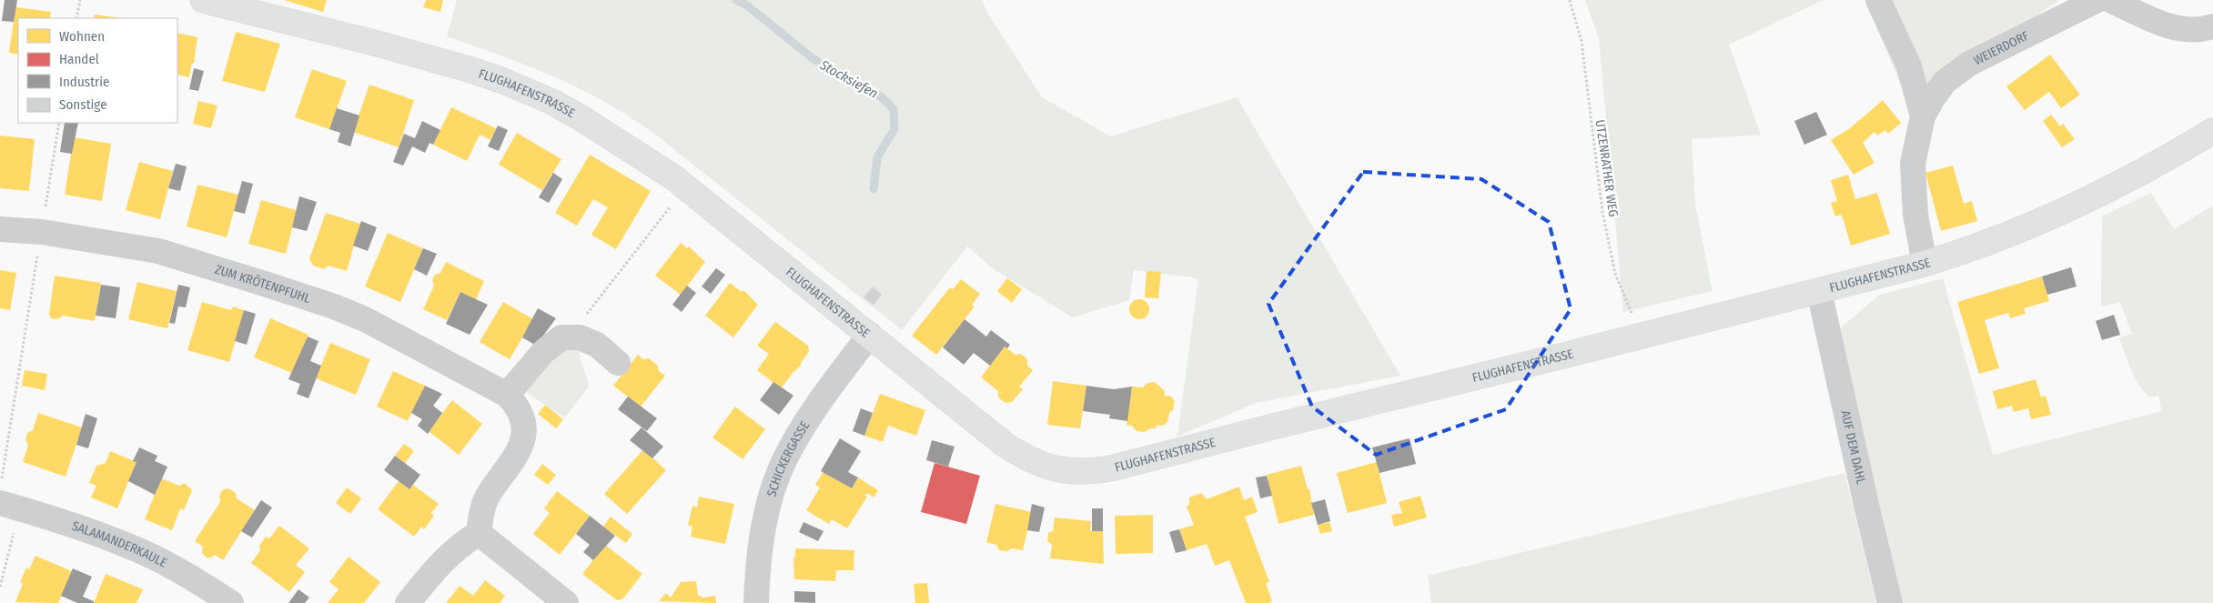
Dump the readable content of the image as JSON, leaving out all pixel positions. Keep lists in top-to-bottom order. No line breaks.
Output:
{"streets":{"main road":["FLUGHAFENSTRASSE"],"street":["WEIERDORF","ZUM KRÖTENPFUHL","AUF DEM DAHL","SCHICKERGASSE","SALAMANDERKAULE"],"path":["UTZENRATHER WEG"]},"crossings":[["WEIERDORF","FLUGHAFENSTRASSE"],["FLUGHAFENSTRASSE","UTZENRATHER WEG"],["FLUGHAFENSTRASSE","AUF DEM DAHL"],["FLUGHAFENSTRASSE","SCHICKERGASSE"]],"water":["Stocksiefen"],"legend":["Wohnen","Handel","Industrie","Sonstige"]}
